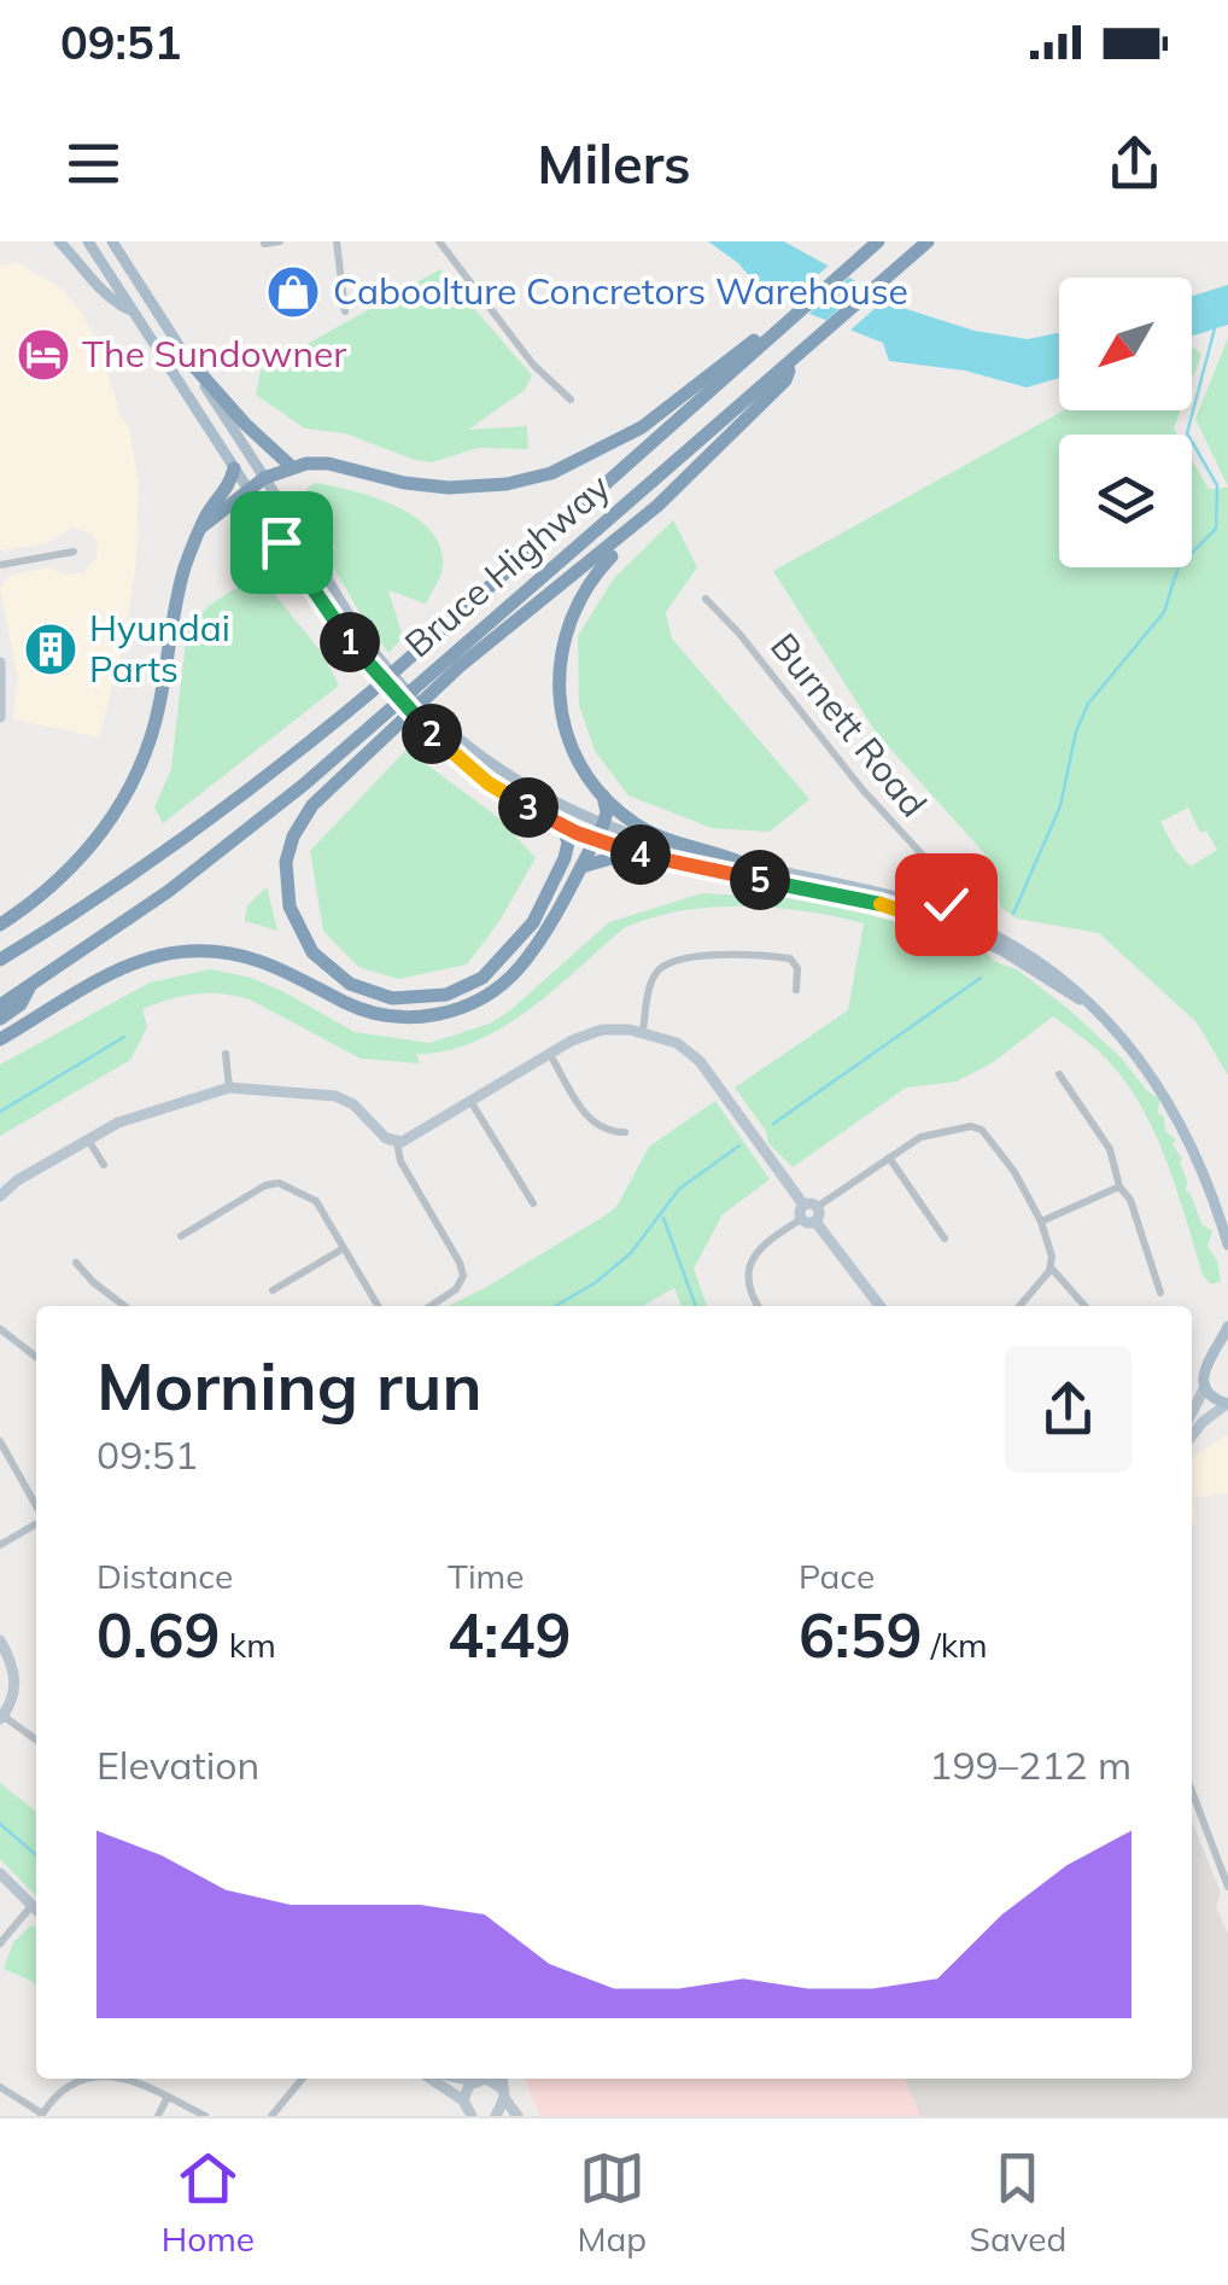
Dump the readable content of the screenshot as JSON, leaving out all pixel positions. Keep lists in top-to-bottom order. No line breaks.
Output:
{"streets":{"highway":["Bruce Highway"],"street":["Burnett Road"]},"places":{"shop":["Caboolture Concretors Warehouse"],"hotel":["The Sundowner"],"building":["Hyundai Parts"]},"north":"bottom left","page":{"status":"09:51","header":"Milers","pins":["1","2","3","4","5"],"heading":["Morning run","09:51"],"stats":[["Distance","0.69 km"],["Time","4:49"],["Pace","6:59 /km"]],"chart":["Elevation","199–212 m"],"tabs":["Home","Map","Saved"]}}
